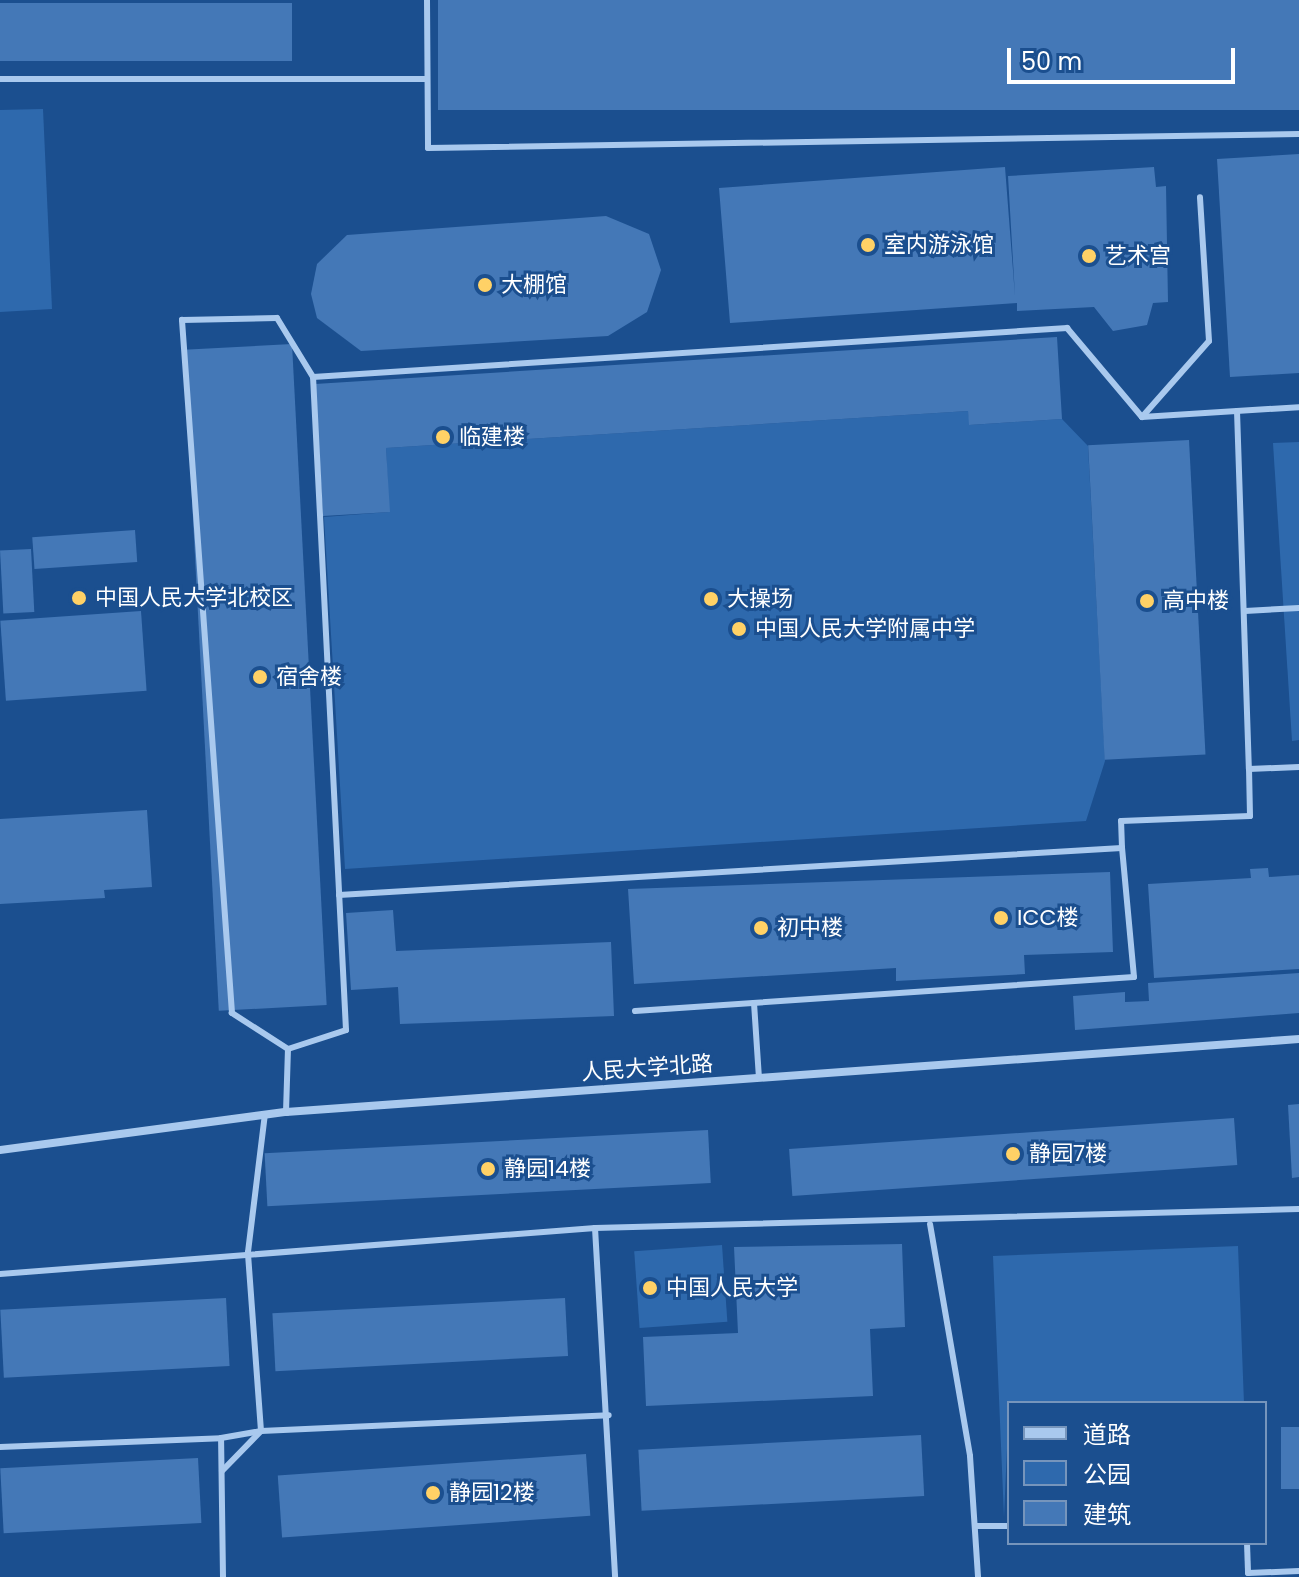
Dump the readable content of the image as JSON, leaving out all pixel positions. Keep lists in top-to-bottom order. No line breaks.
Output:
{"streets":{"street":["人民大学北路"]},"places":["室内游泳馆","艺术宫","大棚馆","临建楼","中国人民大学北校区","大操场","高中楼","中国人民大学附属中学","宿舍楼","ICC楼","初中楼","静园7楼","静园14楼","中国人民大学","静园12楼"],"legend":["道路","公园","建筑"],"scale_bar":"50 m"}
